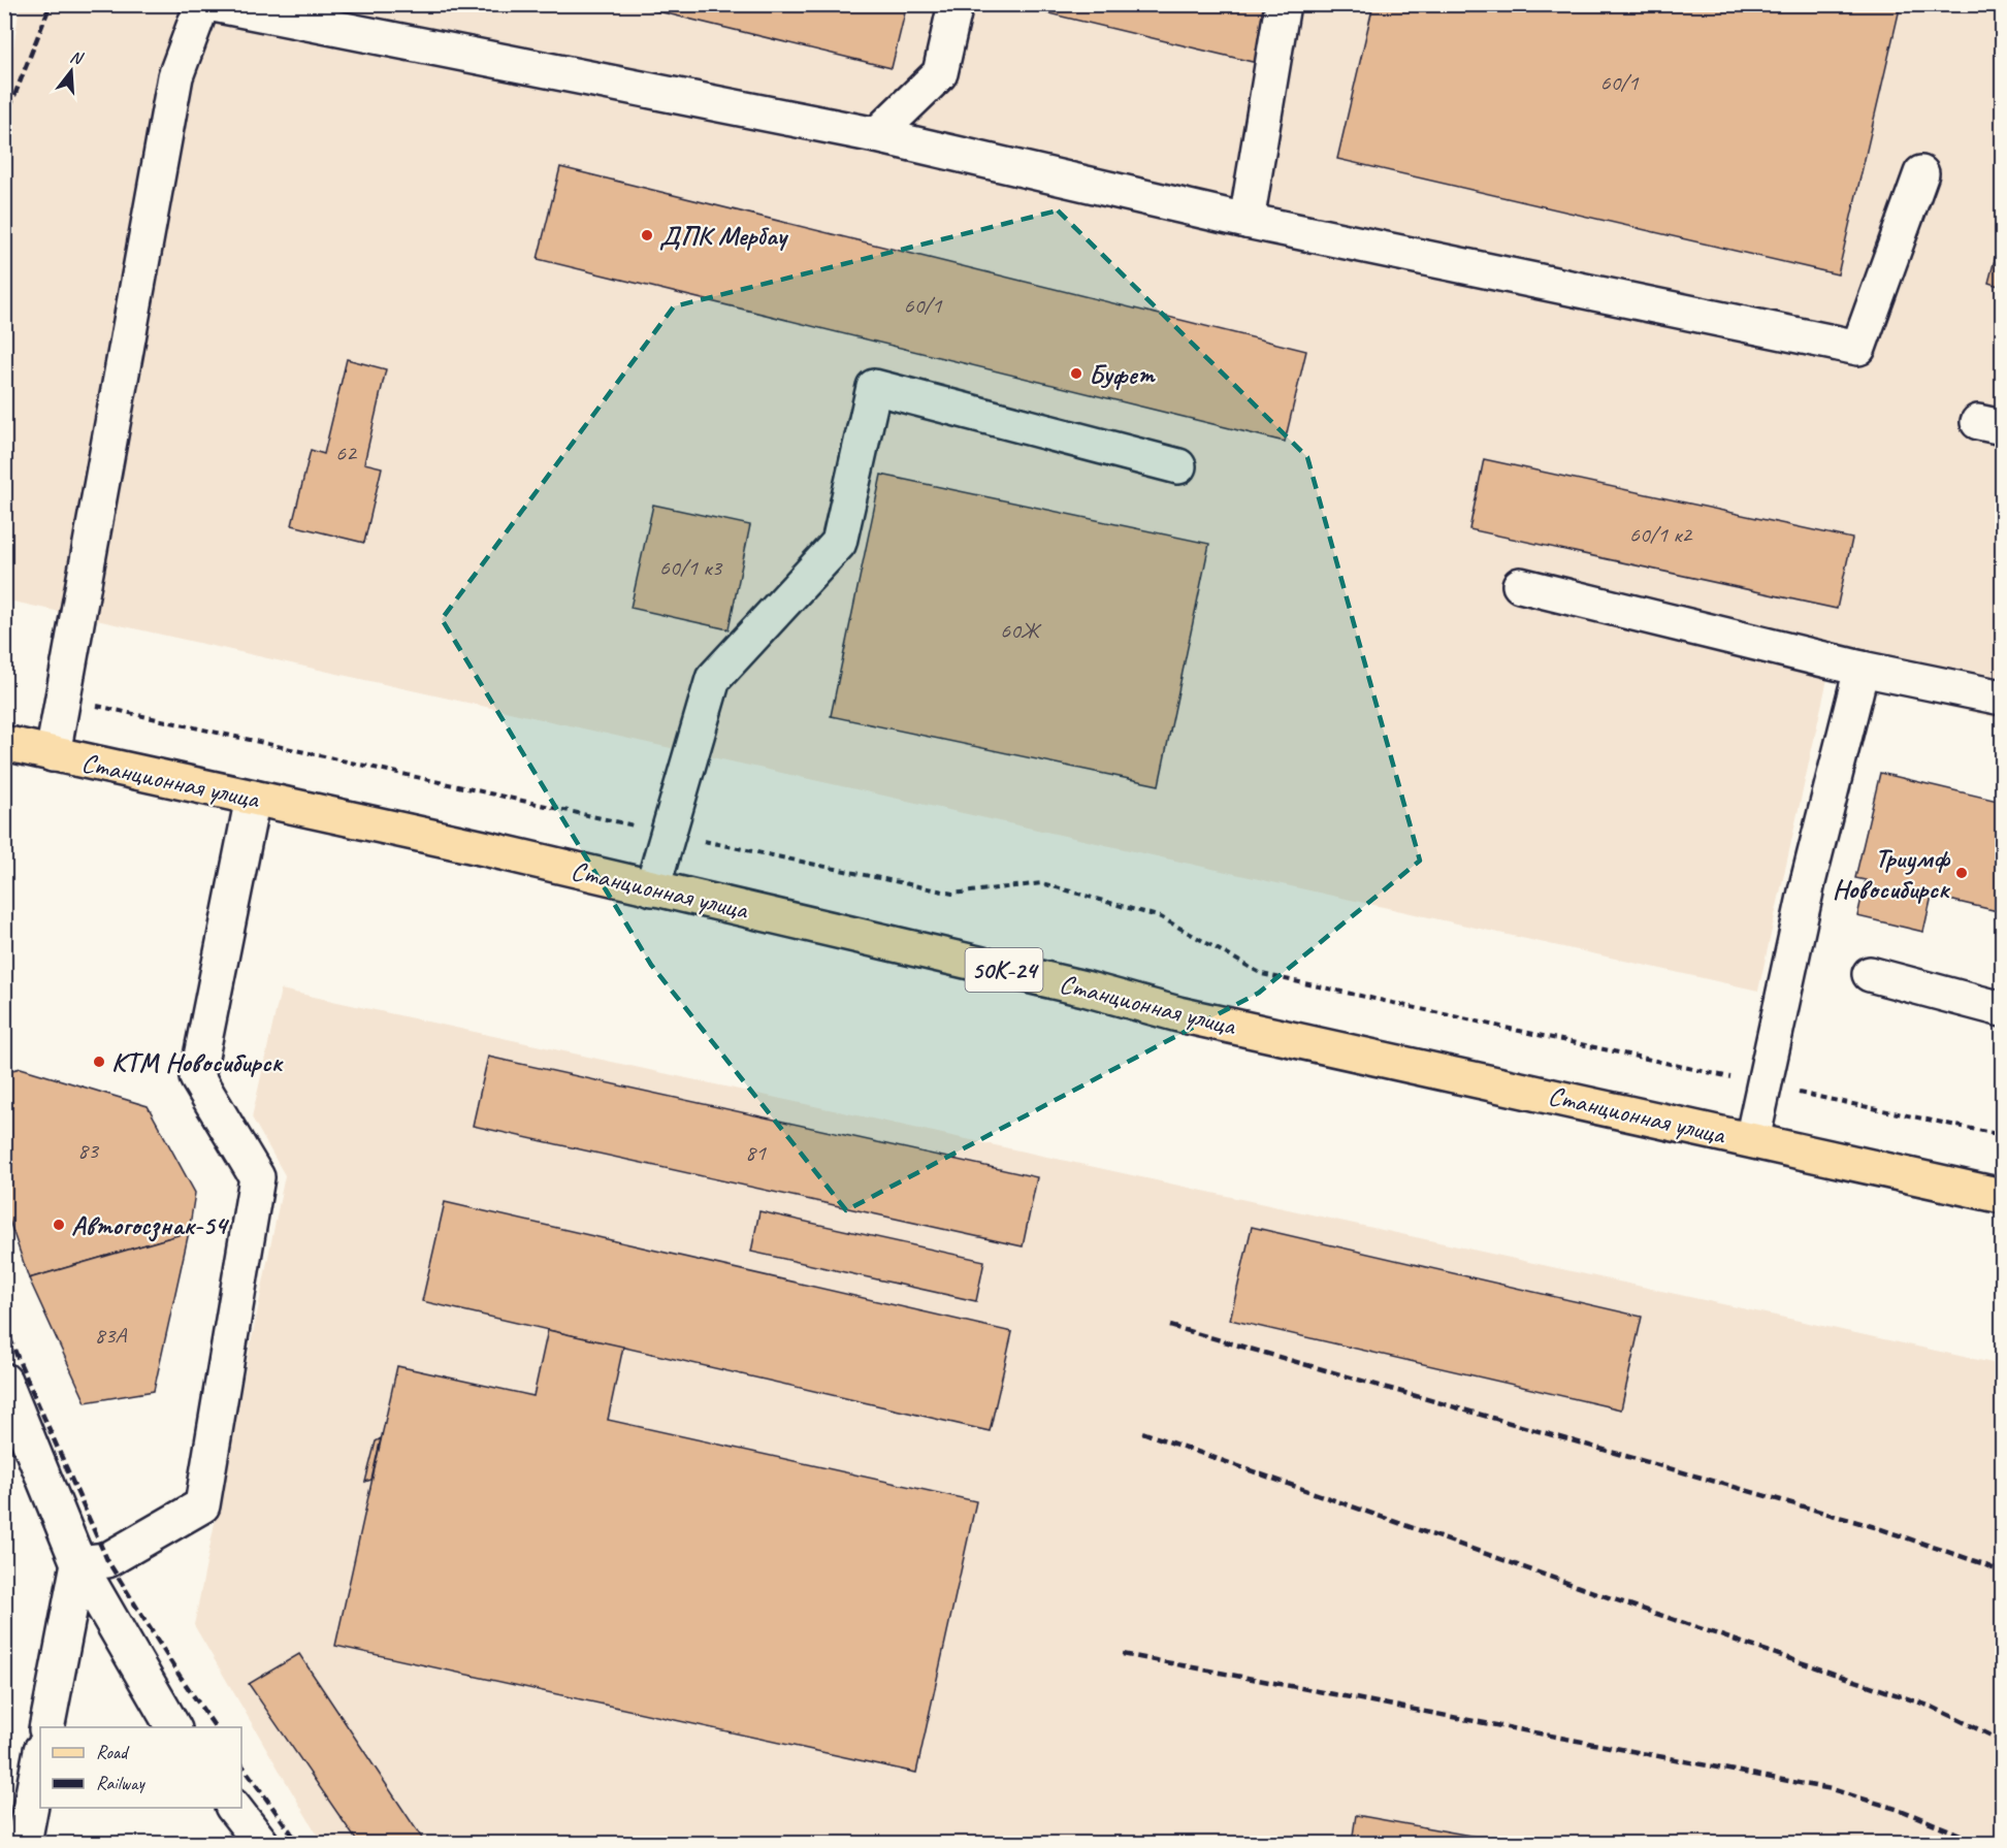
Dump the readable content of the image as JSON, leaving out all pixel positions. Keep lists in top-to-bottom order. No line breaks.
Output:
{"streets":{"main road":["Станционная улица","50К-24"]},"places":["ДПК Мербау","Буфет","Триумф Новосибирск","КТМ Новосибирск","Автогосзнак-54"],"house_numbers":["60/1","60/1","62","60/1 к2","60/1 к3","60Ж","83","81","83А"],"legend":["Road","Railway"],"north":"top"}
